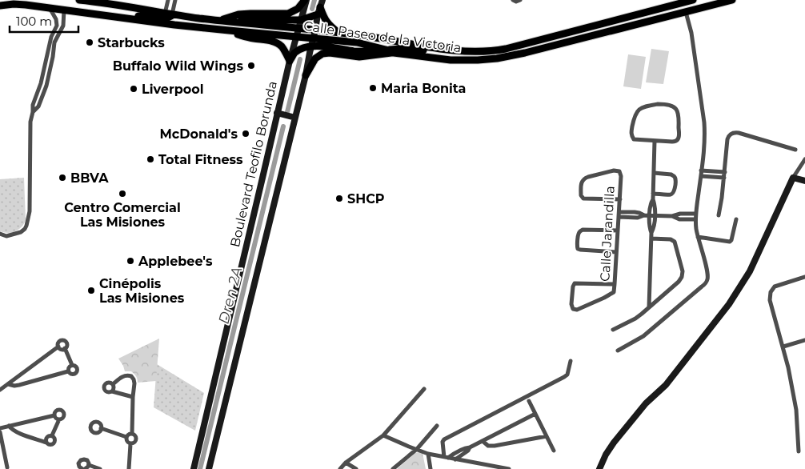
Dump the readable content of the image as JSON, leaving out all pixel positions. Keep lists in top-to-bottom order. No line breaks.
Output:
{"streets":{"main road":["Calle Paseo de la Victoria","Boulevard Teofilo Borunda"],"street":["Calle Jarandilla"]},"crossings":[["Calle Paseo de la Victoria","Boulevard Teofilo Borunda"]],"water":["Dren 2A"],"places":["Starbucks","Buffalo Wild Wings","Maria Bonita","Liverpool","McDonald's","Total Fitness","BBVA","Centro Comercial Las Misiones","SHCP","Applebee's","Cinépolis Las Misiones"],"scale_bar":"100 m"}
